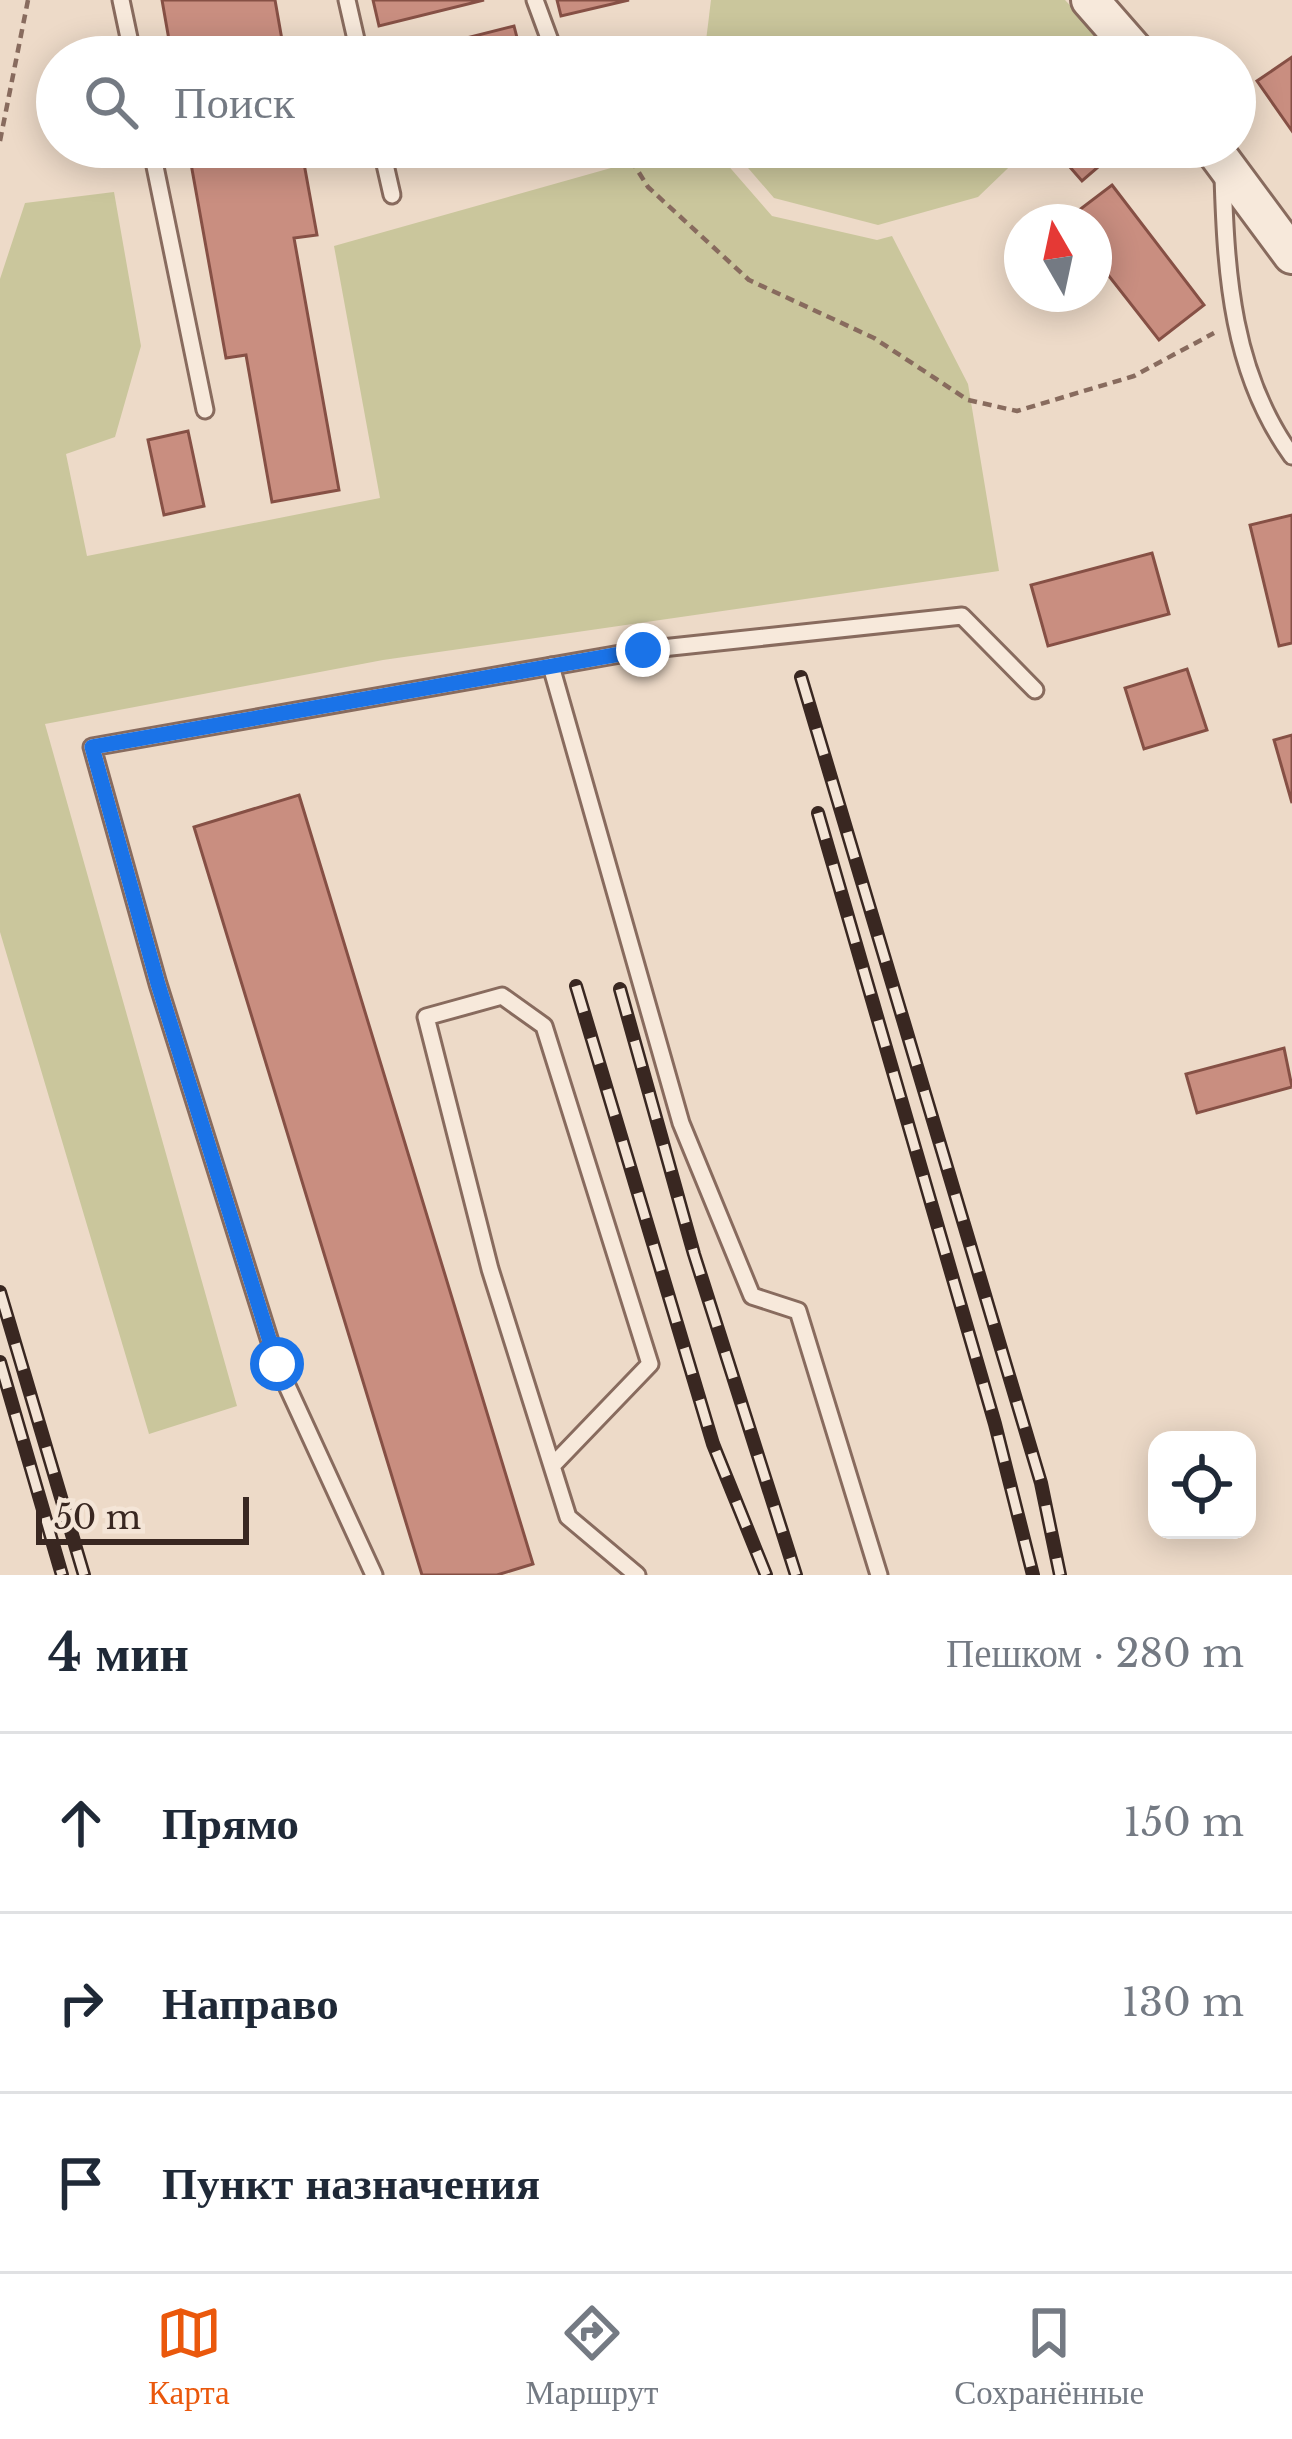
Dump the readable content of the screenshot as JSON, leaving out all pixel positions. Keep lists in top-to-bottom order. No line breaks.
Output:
{"scale_bar":"50 m","north":"top","page":{"search":"Поиск","scale":"50 m","heading":["4 мин","Пешком · 280 m"],"list":[["Прямо","150 m"],["Направо","130 m"],"Пункт назначения"],"nav":["Карта","Маршрут","Сохранённые"]}}
